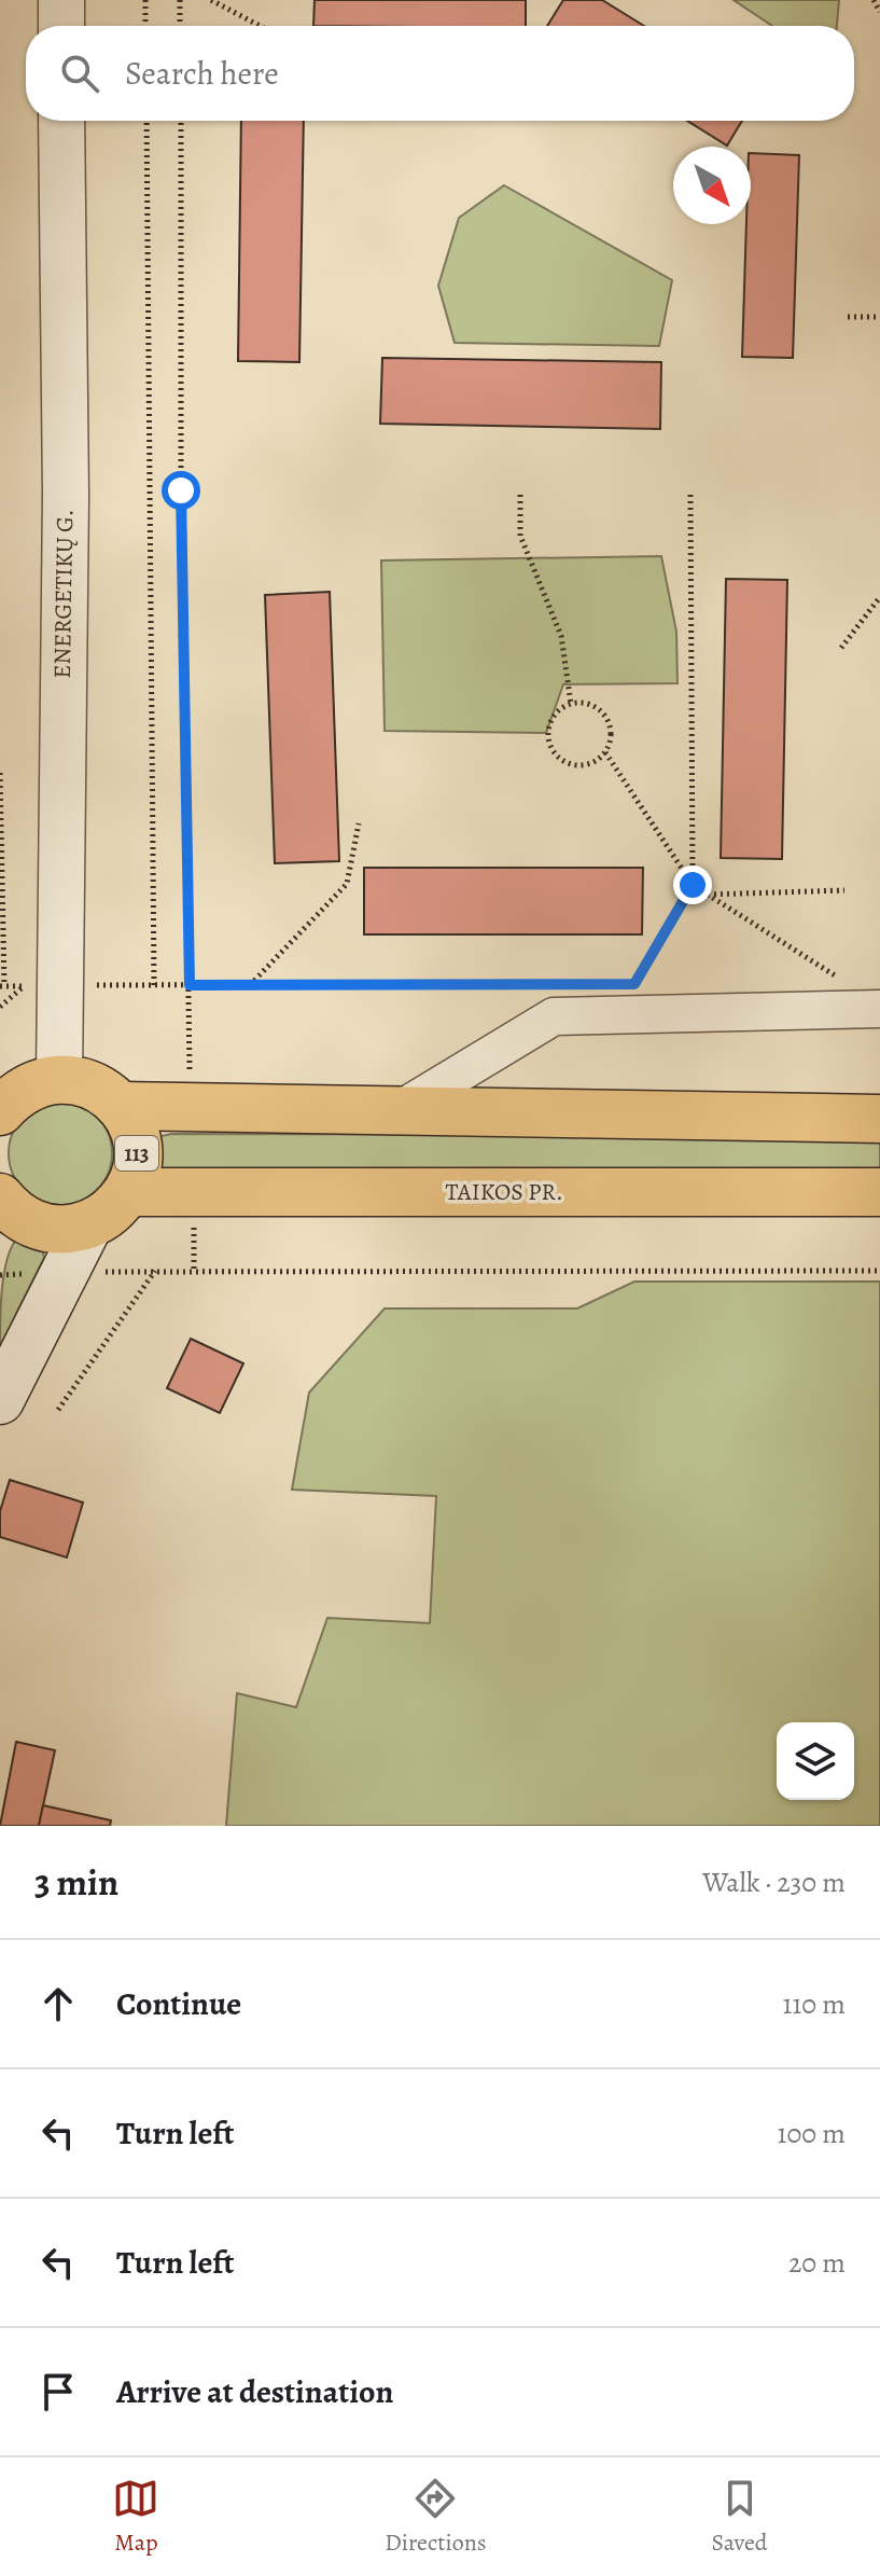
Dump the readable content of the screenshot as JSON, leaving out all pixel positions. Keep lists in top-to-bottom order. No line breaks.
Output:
{"streets":{"main road":["113","TAIKOS PR."],"street":["ENERGETIKŲ G."]},"crossings":[["ENERGETIKŲ G.","113"],["113","TAIKOS PR."]],"north":"bottom right","page":{"search":"Search here","heading":["3 min","Walk · 230 m"],"list":[["Continue","110 m"],["Turn left","100 m"],["Turn left","20 m"],"Arrive at destination"],"nav":["Map","Directions","Saved"]}}
